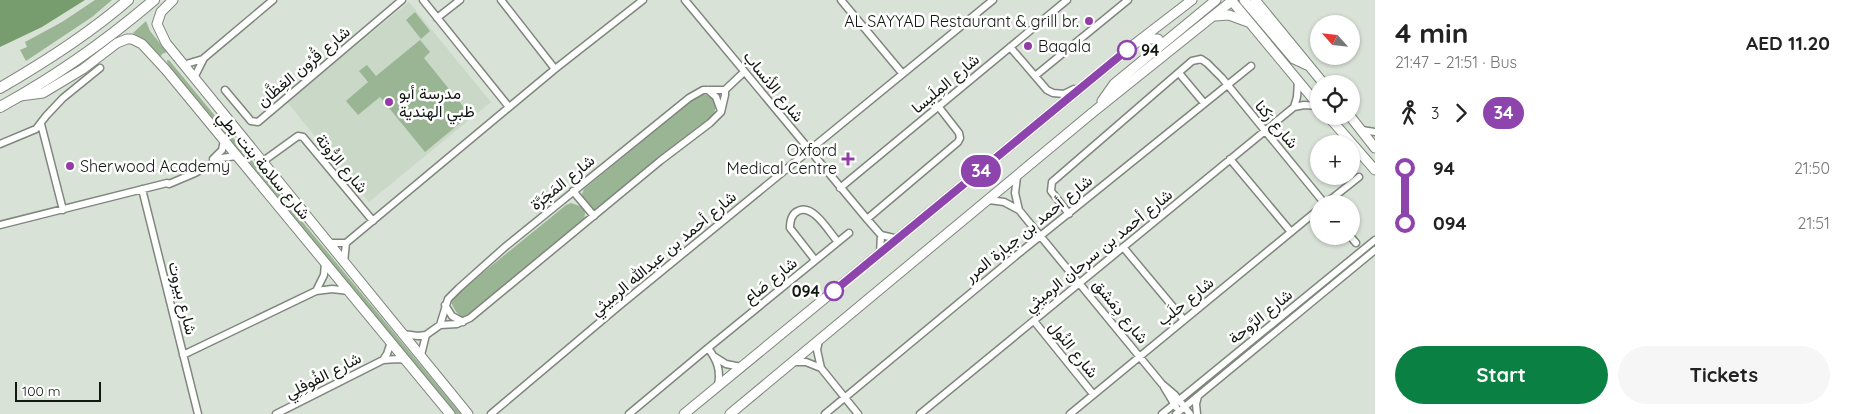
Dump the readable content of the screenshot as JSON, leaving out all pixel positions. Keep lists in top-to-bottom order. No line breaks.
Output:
{"streets":{"main road":["شارع سلامة بنت بطي"],"street":["شارع قُرُون الغِظَّان","شارع المِلَيسا","شارع الأنساب","شارع رَكنا","شارع الرُّوتة","شارع المَجَرَّة","شارع أحمد بن جبارة المرر","شارع أحمد بن سرحان الرميثي","شارع أحمد بن عبدالله الرميثي","شارع صَاع","شارع بيروت","شارع حلَب","شارع دِمَشق","شارع الرَّوحة","شارع النُول","شارع الفُوفِلِي"]},"crossings":[["شارع المِلَيسا","شارع الأنساب"],["شارع الأنساب","شارع أحمد بن عبدالله الرميثي"],["شارع رَكنا","شارع أحمد بن جبارة المرر"],["شارع رَكنا","شارع أحمد بن سرحان الرميثي"],["شارع الرُّوتة","شارع سلامة بنت بطي"],["شارع سلامة بنت بطي","شارع الفُوفِلِي"],["شارع أحمد بن جبارة المرر","شارع دِمَشق"],["شارع أحمد بن سرحان الرميثي","شارع دِمَشق"],["شارع أحمد بن سرحان الرميثي","شارع النُول"],["شارع حلَب","شارع دِمَشق"],["شارع حلَب","شارع النُول"],["شارع دِمَشق","شارع الرَّوحة"]],"places":{"other":["AL SAYYAD Restaurant & grill br.","Baqala","94","مدرسة أبو ظبي الهندية","Sherwood Academy","094"],"health":["Oxford Medical Centre"]},"lines":["bus line 34"],"scale_bar":"100 m","north":"top left","page":{"on_map":"34","heading":["4 min","21:47 – 21:51 · Bus","AED 11.20"],"map_buttons":["+","−"],"legs":["3","34"],"list":[{"name":"94","value":"21:50"},{"name":"094","value":"21:51"}],"buttons":["Start","Tickets"],"scale":"100 m"}}
